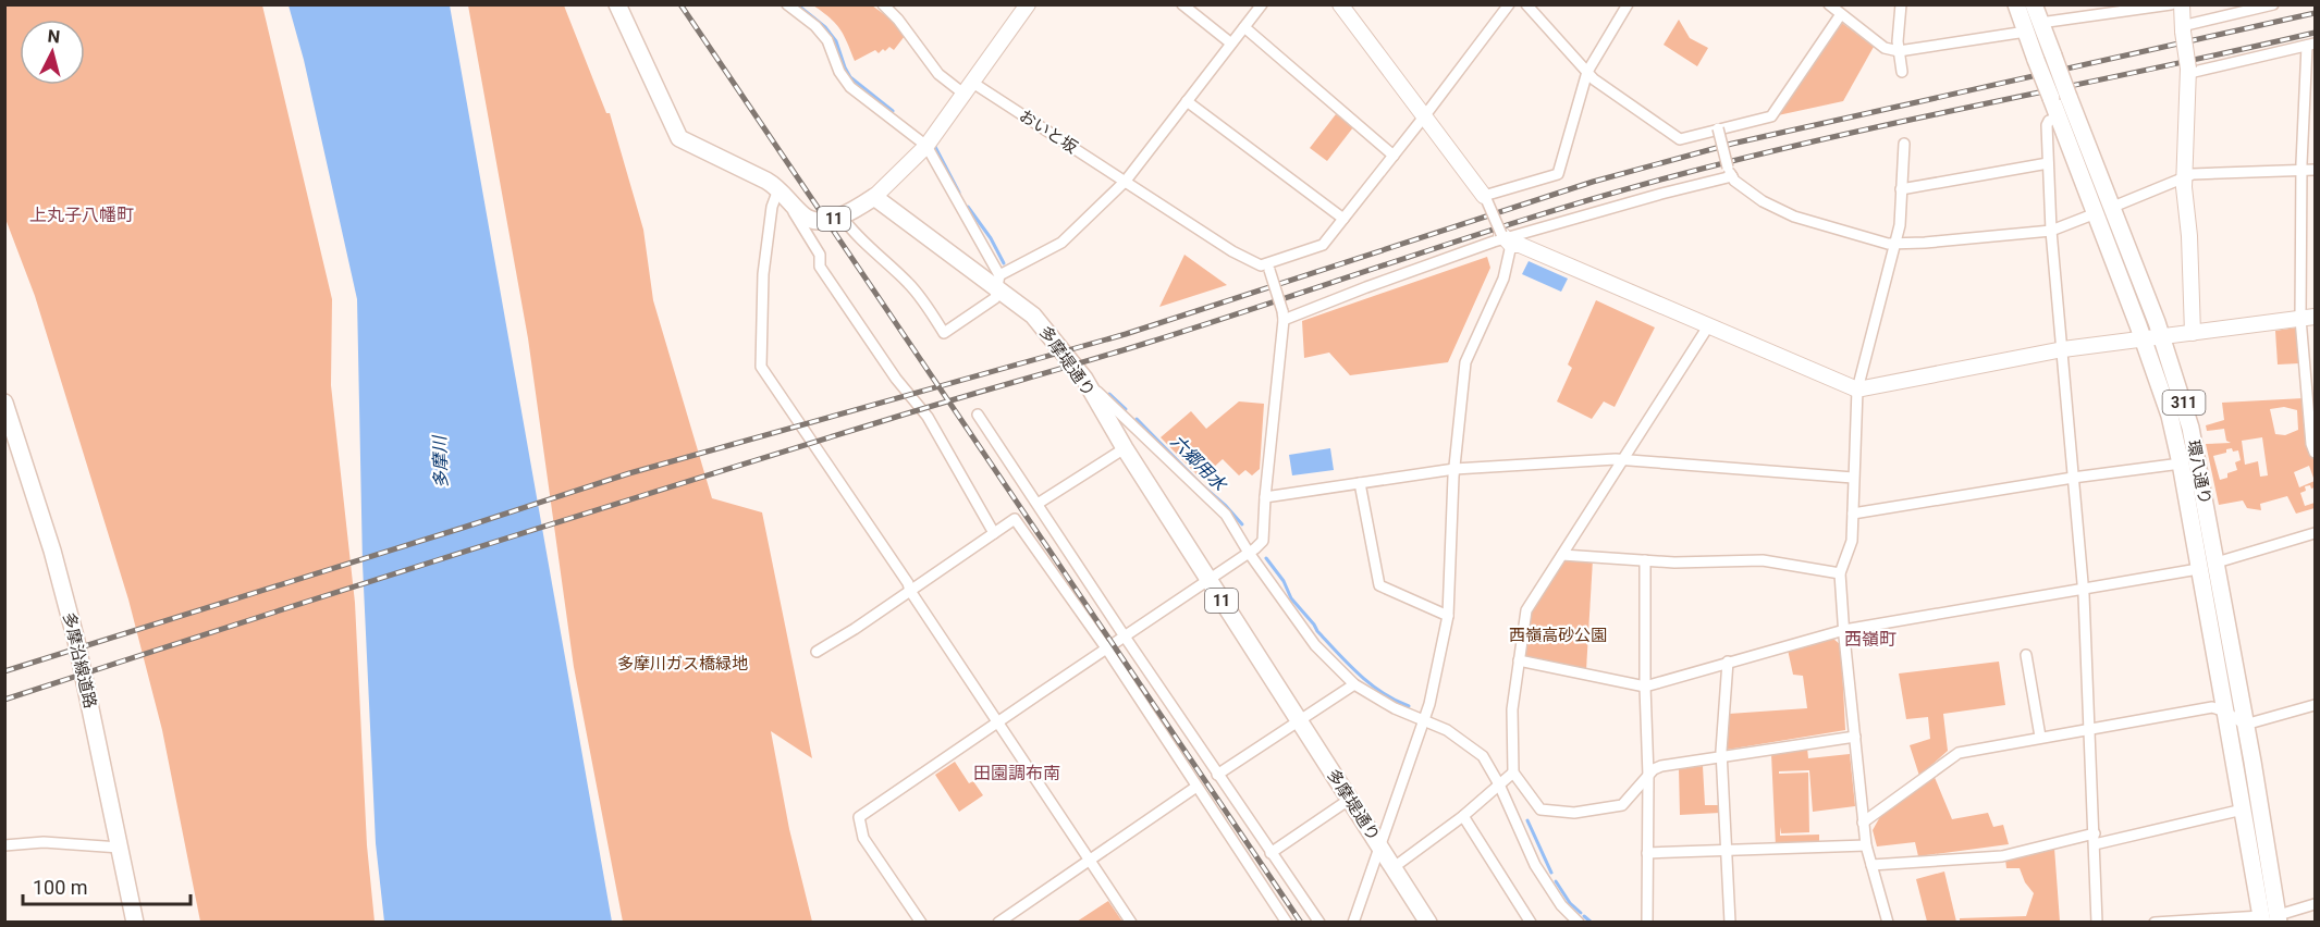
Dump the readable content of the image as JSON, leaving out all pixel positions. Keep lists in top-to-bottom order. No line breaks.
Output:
{"streets":{"main road":["11","多摩堤通り","311","環八通り","多摩沿線道路"],"street":["おいと坂"]},"crossings":[["11","多摩堤通り"]],"districts":["上丸子八幡町","西嶺町","田園調布南"],"water":["多摩川","六郷用水"],"parks":["西嶺高砂公園","多摩川ガス橋緑地"],"scale_bar":"100 m","north":"top"}
